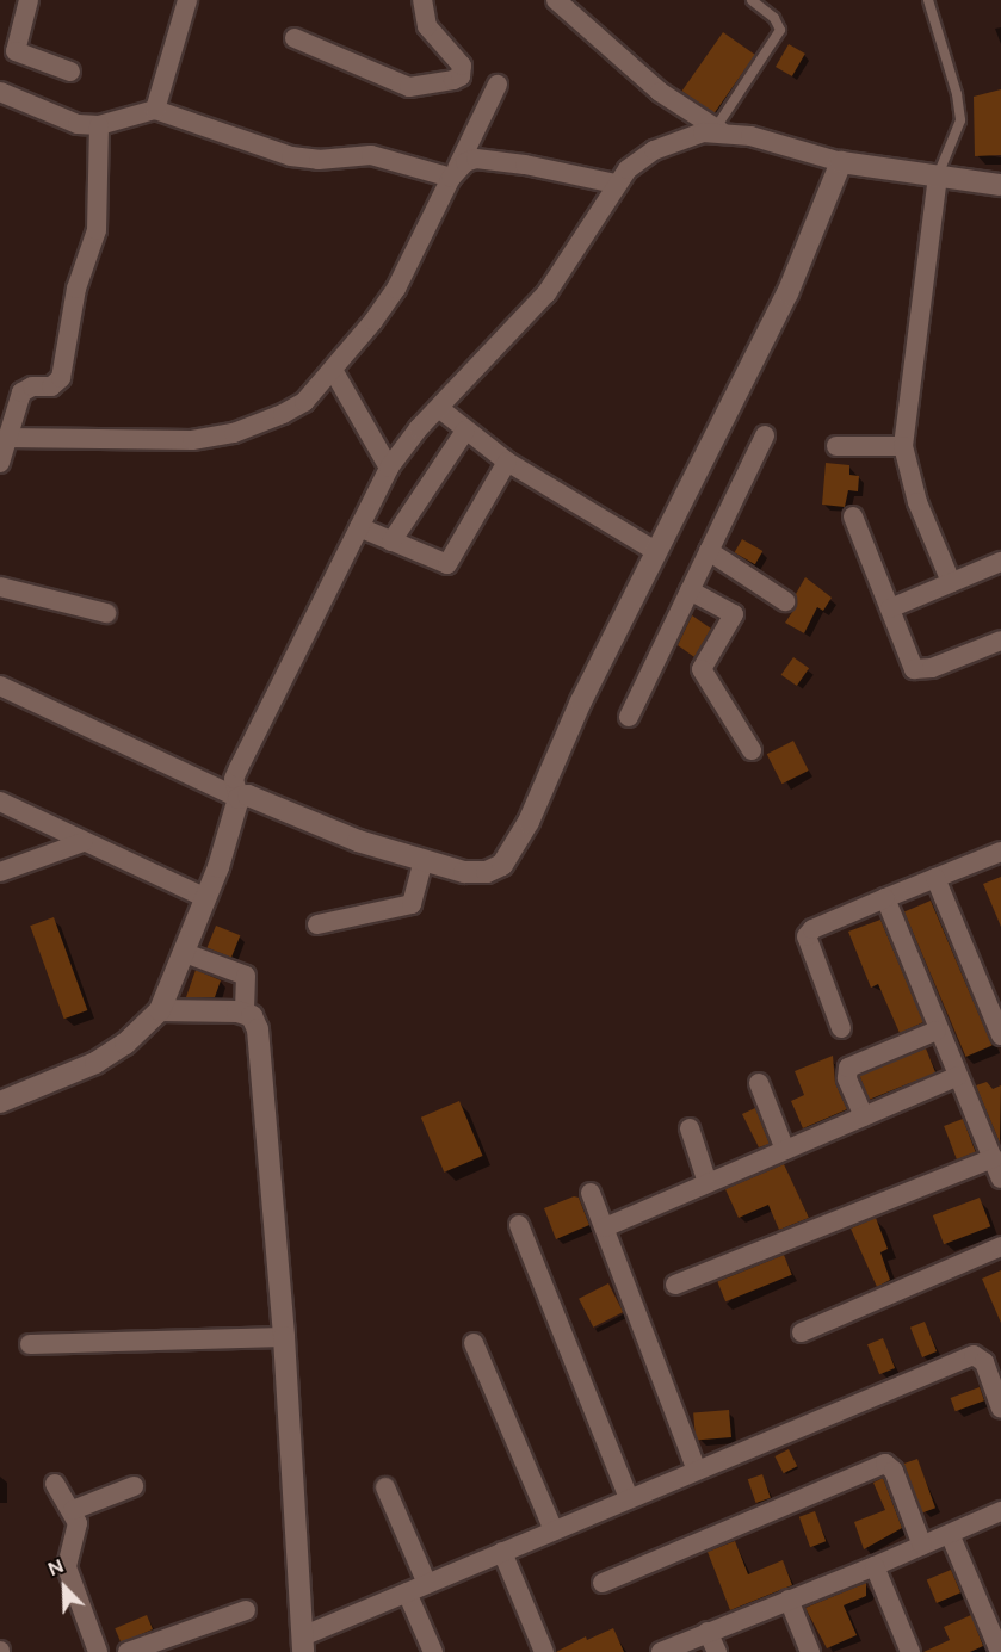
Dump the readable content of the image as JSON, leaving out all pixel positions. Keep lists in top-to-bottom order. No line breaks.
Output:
{"north":"top left"}
